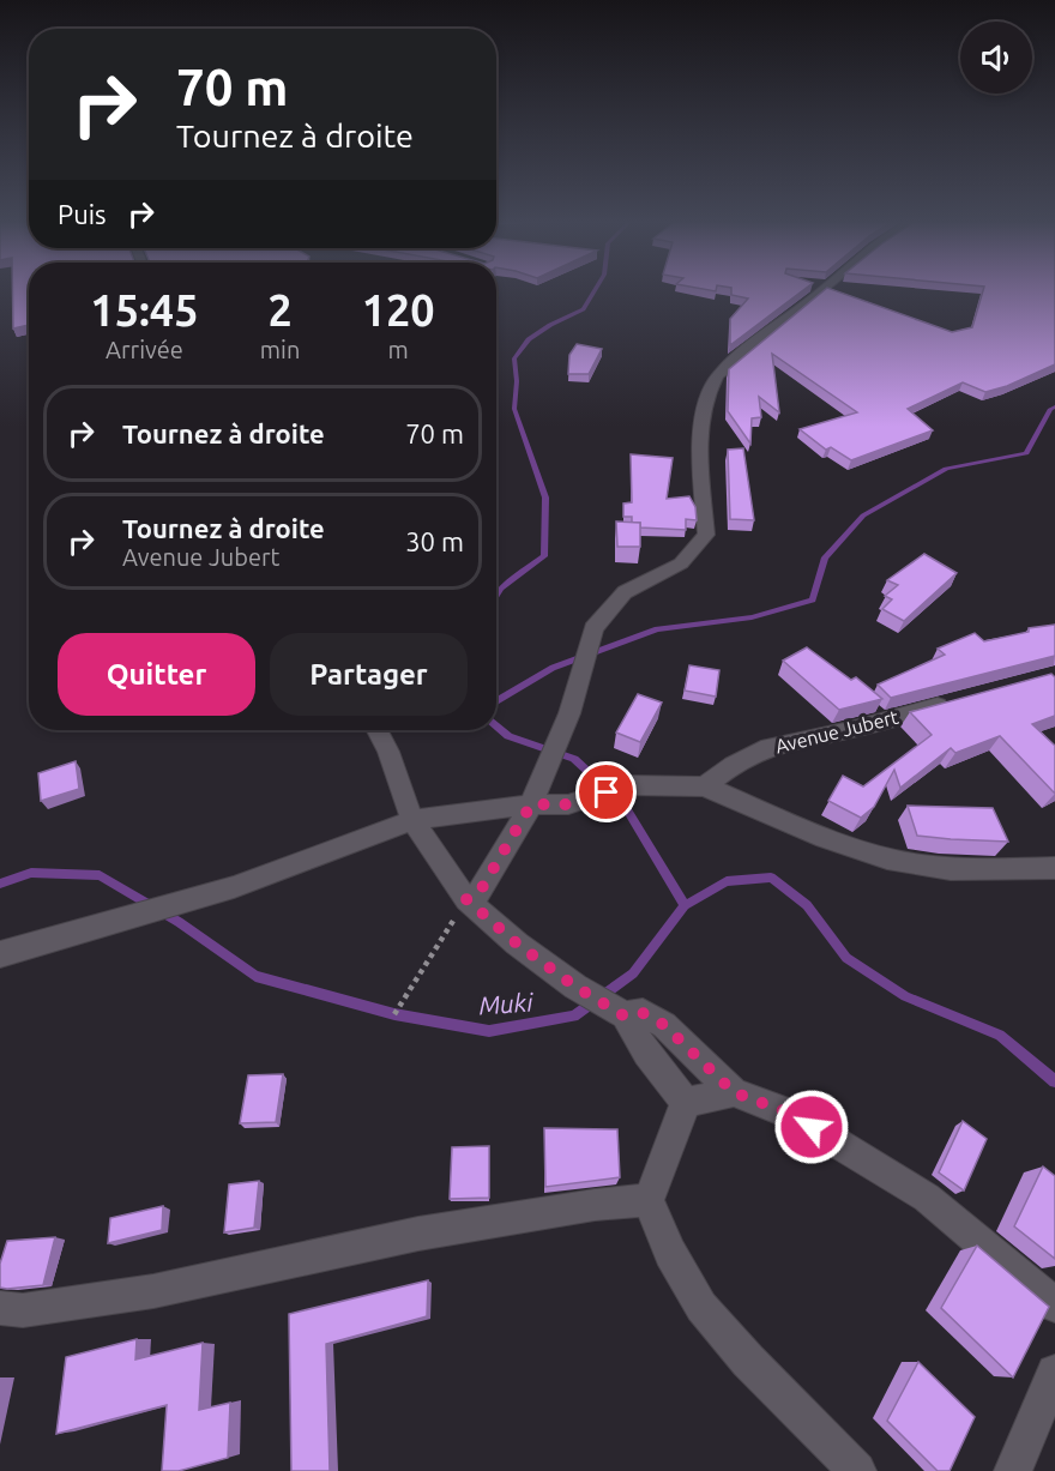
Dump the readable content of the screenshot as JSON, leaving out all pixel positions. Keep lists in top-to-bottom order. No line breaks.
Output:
{"streets":{"street":["Avenue Jubert"]},"water":["Muki"],"page":{"turn":["70 m","Tournez à droite"],"then":"Puis","eta":["15:45","Arrivée","2","min","120","m"],"list":[{"name":"Tournez à droite","value":"70 m"},{"name":"Tournez à droite","note":"Avenue Jubert","value":"30 m"}],"buttons":["Quitter","Partager"]}}
